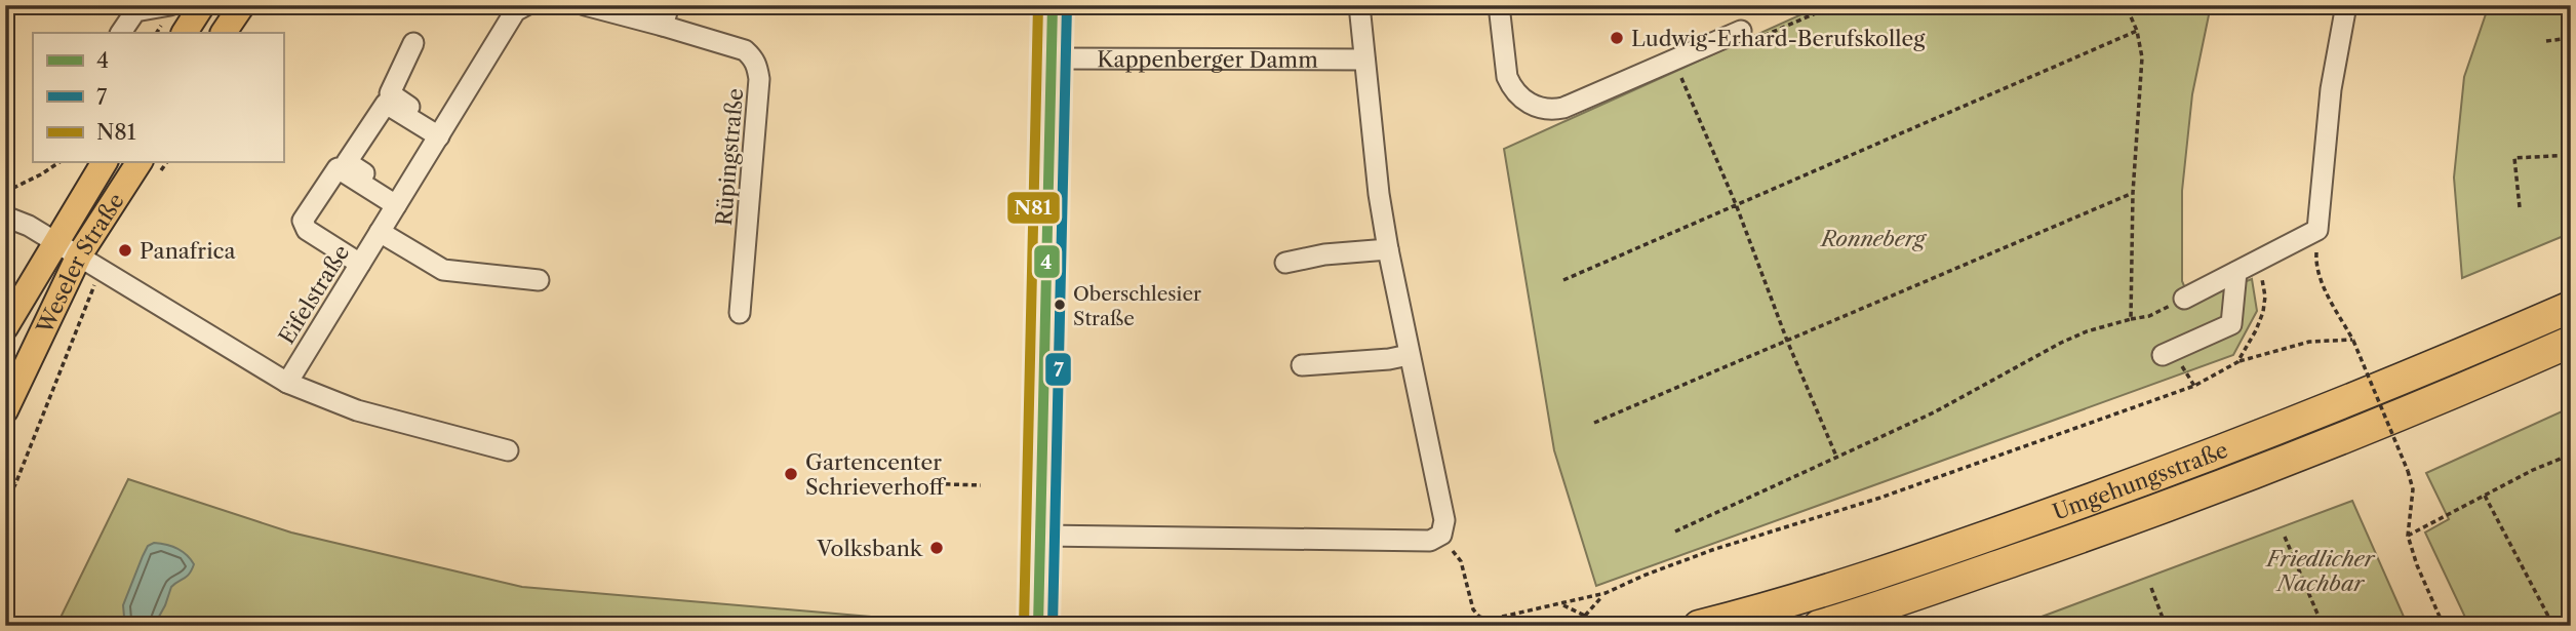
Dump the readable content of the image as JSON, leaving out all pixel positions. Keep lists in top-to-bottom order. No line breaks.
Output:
{"streets":{"highway":["Umgehungsstraße"],"main road":["Weseler Straße"],"street":["Kappenberger Damm","Rüpingstraße","Eifelstraße"]},"parks":["Ronneberg","Friedlicher Nachbar"],"places":["Ludwig-Erhard-Berufskolleg","Panafrica","Oberschlesier Straße","Gartencenter Schrieverhoff","Volksbank"],"lines":["transit line 4","transit line 7","transit line N81"],"legend":["4","7","N81"]}
